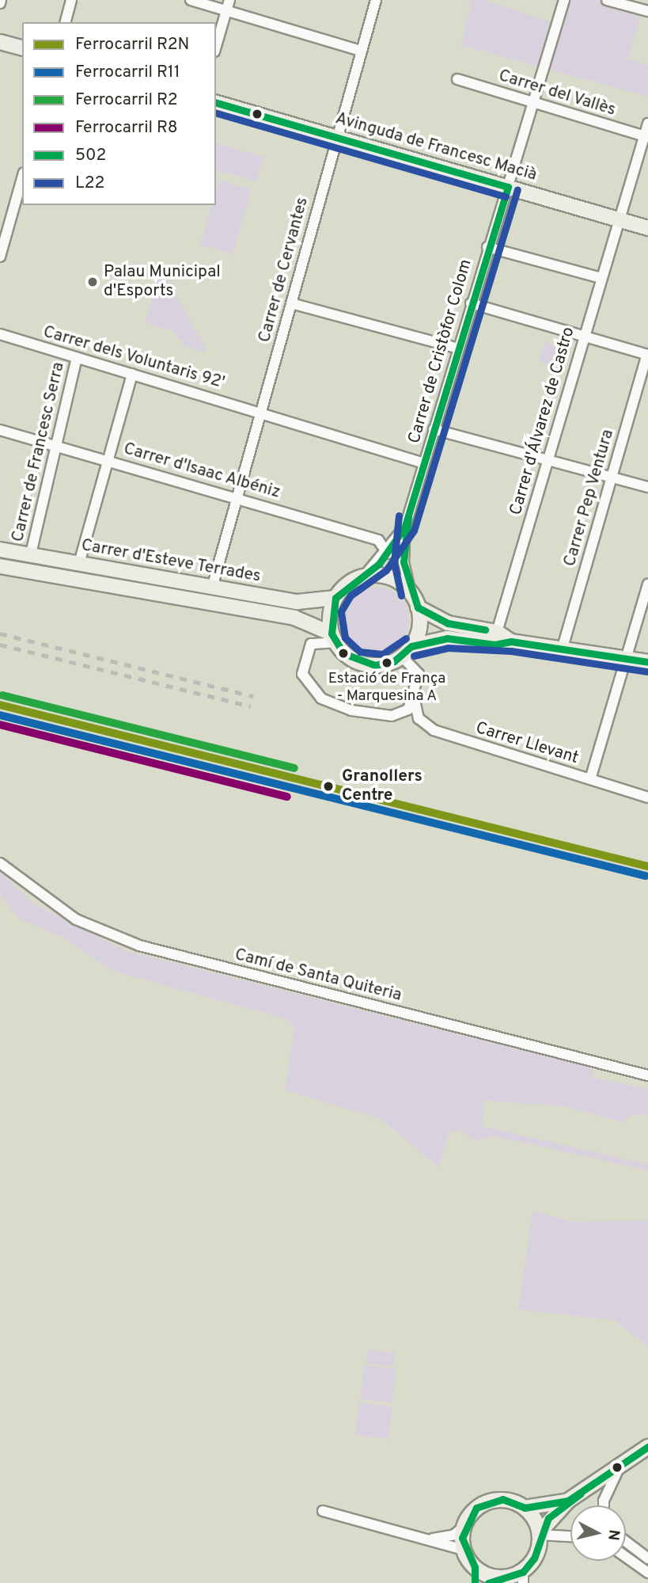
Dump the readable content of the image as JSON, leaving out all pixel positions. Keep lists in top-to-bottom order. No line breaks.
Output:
{"streets":{"street":["Carrer del Vallès","Avinguda de Francesc Macià","Carrer de Cervantes","Carrer de Cristòfor Colom","Carrer dels Voluntaris 92'","Carrer d'Álvarez de Castro","Carrer de Francesc Serra","Carrer d'Isaac Albéniz","Carrer Pep Ventura","Carrer d'Esteve Terrades","Carrer Llevant","Camí de Santa Quiteria"]},"crossings":[["Carrer del Vallès","Carrer de Cristòfor Colom"],["Carrer del Vallès","Carrer d'Álvarez de Castro"],["Avinguda de Francesc Macià","Carrer de Cervantes"],["Avinguda de Francesc Macià","Carrer de Cristòfor Colom"],["Avinguda de Francesc Macià","Carrer d'Álvarez de Castro"],["Carrer de Cervantes","Carrer dels Voluntaris 92'"],["Carrer de Cervantes","Carrer d'Isaac Albéniz"],["Carrer de Cervantes","Carrer d'Esteve Terrades"],["Carrer de Cristòfor Colom","Carrer dels Voluntaris 92'"],["Carrer de Cristòfor Colom","Carrer d'Isaac Albéniz"],["Carrer de Cristòfor Colom","Carrer d'Esteve Terrades"],["Carrer dels Voluntaris 92'","Carrer de Francesc Serra"],["Carrer de Francesc Serra","Carrer d'Isaac Albéniz"],["Carrer de Francesc Serra","Carrer d'Esteve Terrades"]],"places":["Palau Municipal d'Esports","Estació de França - Marquesina A","Granollers Centre"],"lines":["transit line 502","transit line L22","rail line R2","rail line R2N","rail line R11","rail line R8"],"legend":["Ferrocarril R2N","Ferrocarril R11","Ferrocarril R2","Ferrocarril R8","502","L22"],"north":"right"}
